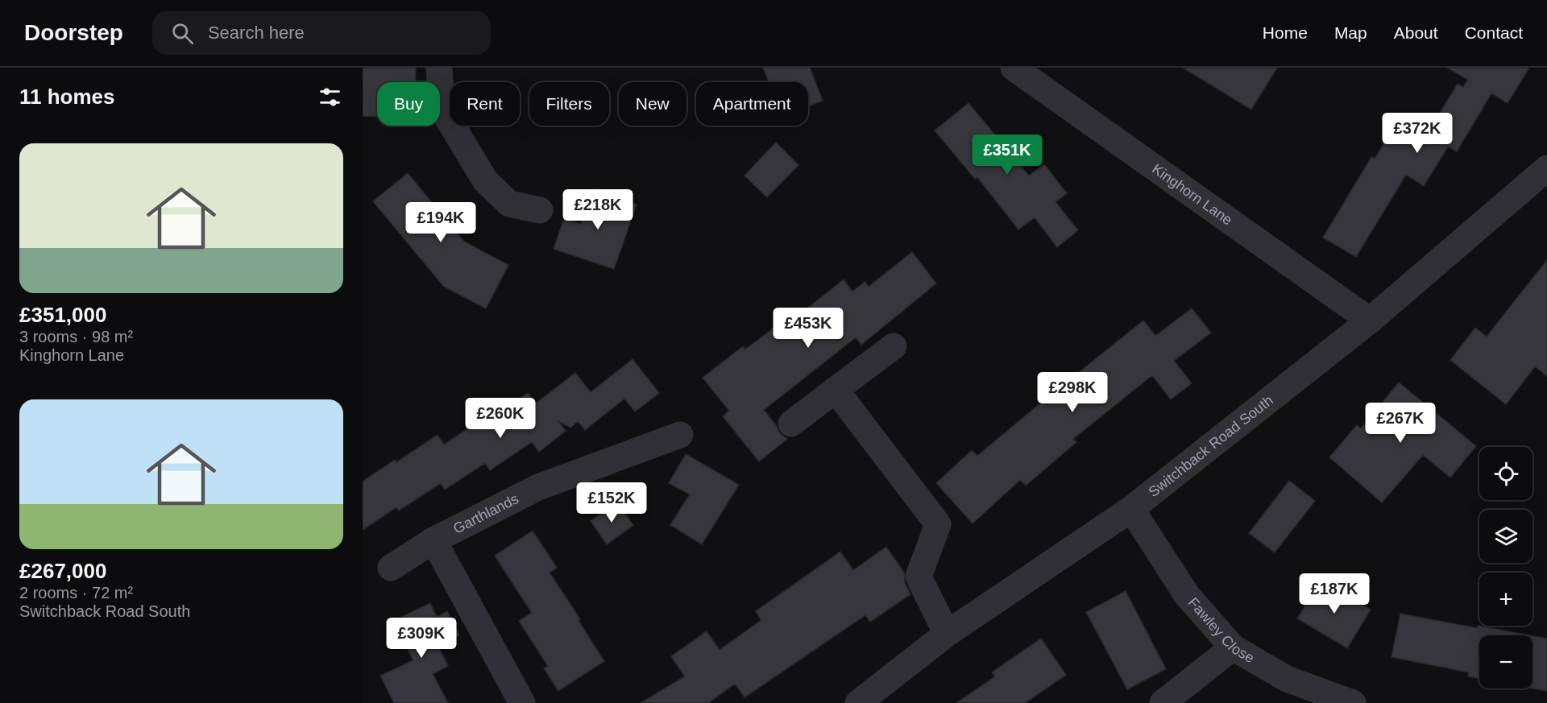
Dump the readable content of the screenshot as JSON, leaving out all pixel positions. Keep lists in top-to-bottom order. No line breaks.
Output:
{"streets":{"street":["Kinghorn Lane","Switchback Road South","Garthlands","Fawley Close"]},"crossings":[["Kinghorn Lane","Switchback Road South"],["Switchback Road South","Fawley Close"]],"page":{"header":"Doorstep","search":"Search here","nav":["Home","Map","About","Contact"],"heading":"11 homes","chip":["Buy","Rent","Filters","New","Apartment"],"price":["£372K","£351K","£218K","£194K","£453K","£298K","£260K","£267K","£152K","£187K","£309K"],"list":[{"name":"£351,000","note":"3 rooms · 98 m² · Kinghorn Lane"},{"name":"£267,000","note":"2 rooms · 72 m² · Switchback Road South"}],"map_buttons":["+","−"]}}
